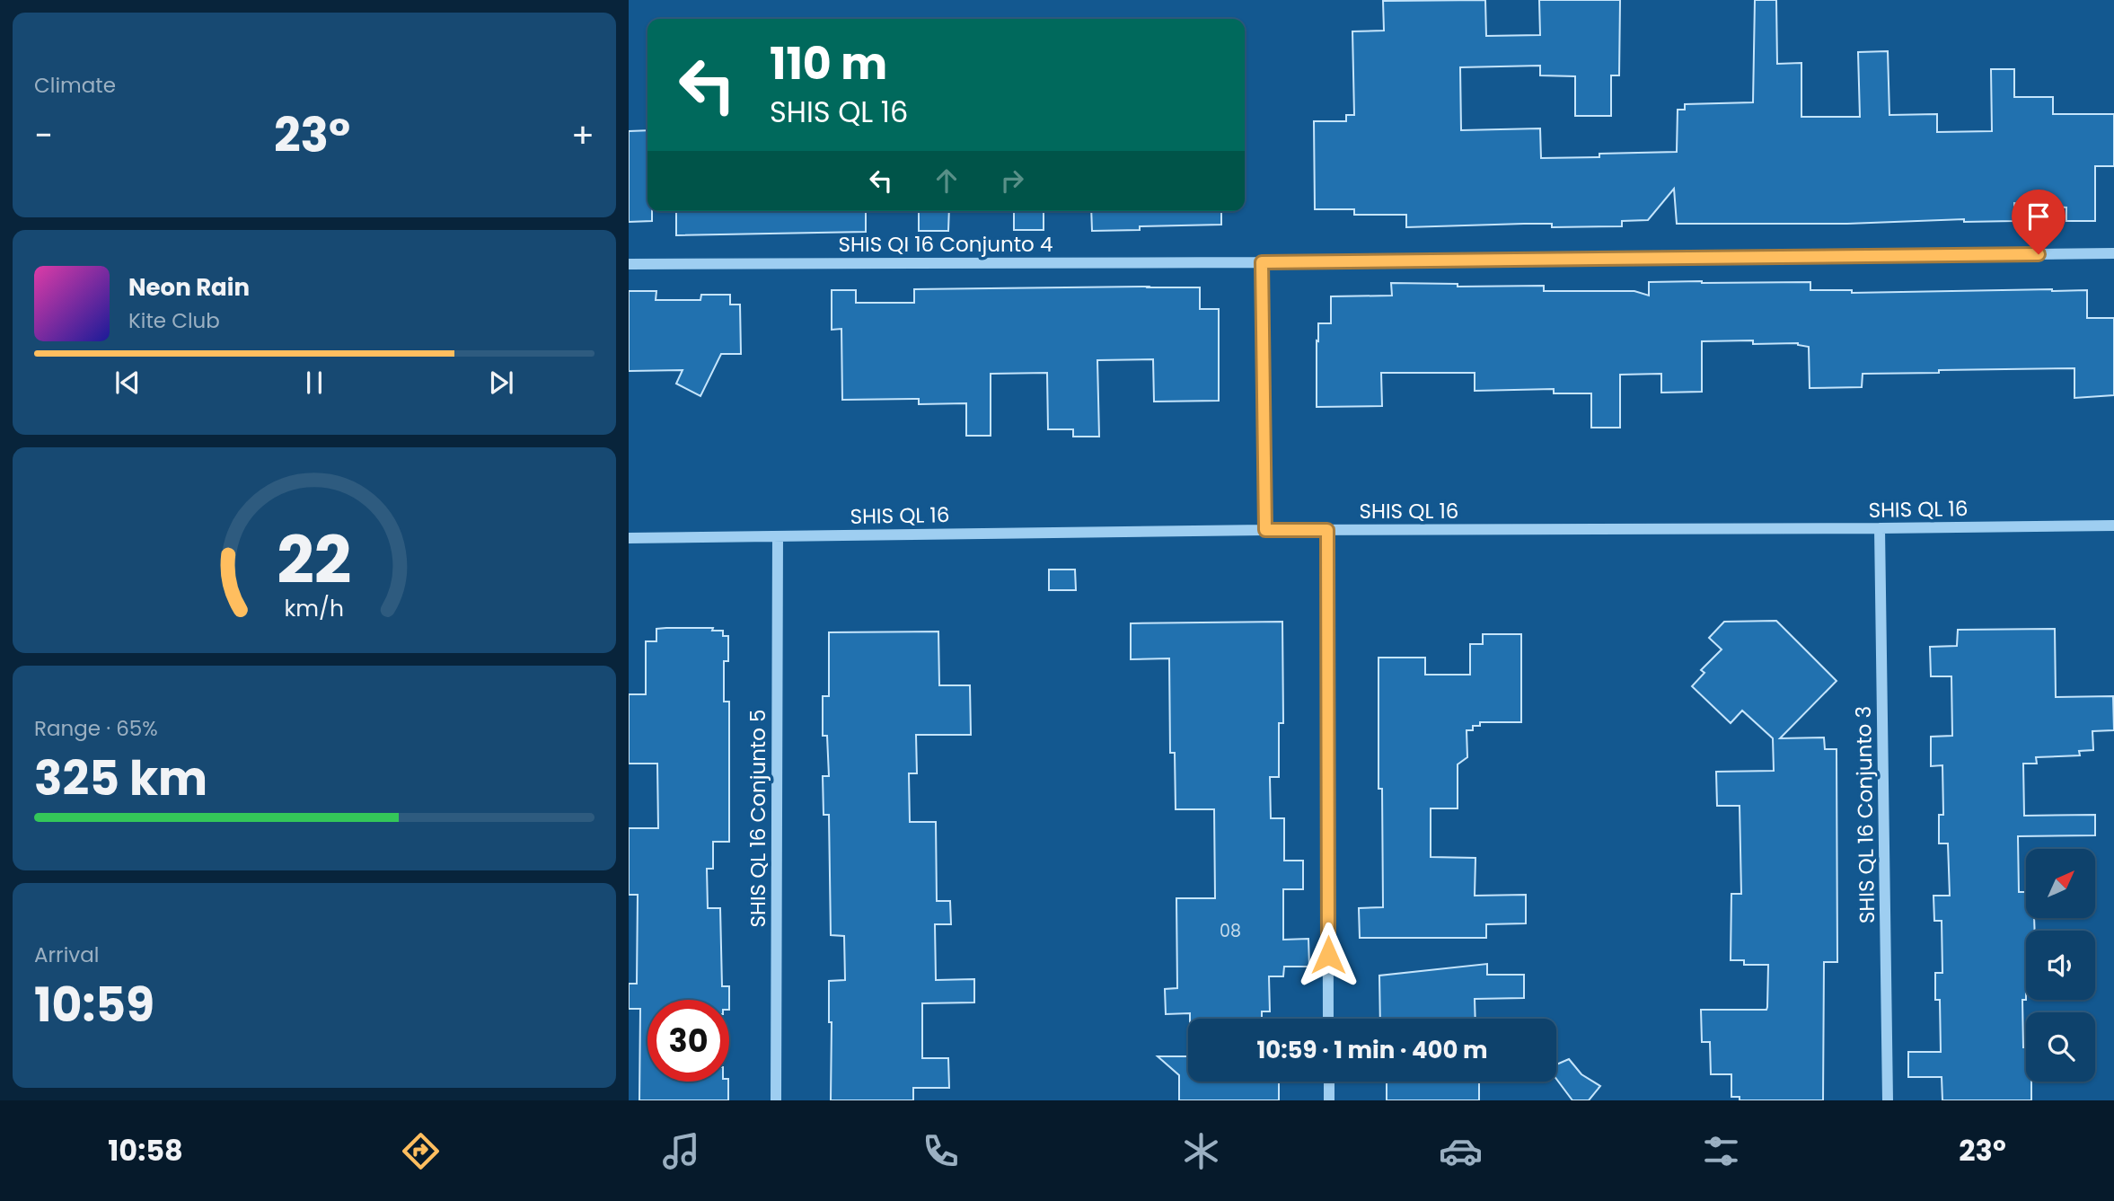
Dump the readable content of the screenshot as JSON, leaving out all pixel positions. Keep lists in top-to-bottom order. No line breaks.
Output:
{"streets":{"street":["SHIS QI 16 Conjunto 4","SHIS QL 16","SHIS QL 16 Conjunto 3","SHIS QL 16 Conjunto 5"]},"crossings":[["SHIS QL 16","SHIS QL 16 Conjunto 3"],["SHIS QL 16","SHIS QL 16 Conjunto 5"]],"house_numbers":["08"],"north":"top right","page":{"tile":["Climate",["Range · 65%","325 km"],["Arrival","10:59"]],"turn":["110 m","SHIS QL 16"],"heat":["−","23°","+"],"song":["Neon Rain","Kite Club"],"limit":"30","trip":"10:59 · 1 min · 400 m","tabs":["10:58","23°"],"gauge":["22","km/h"]}}
